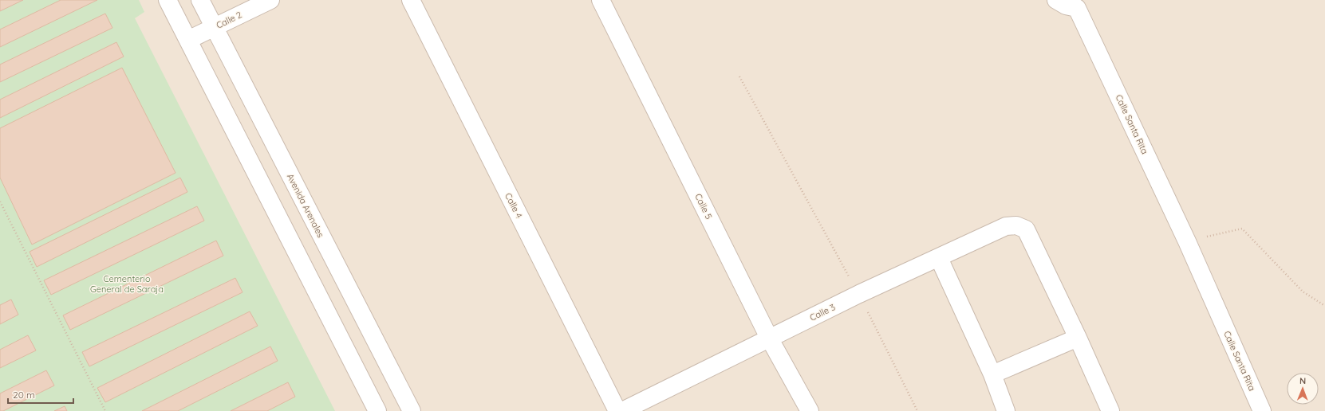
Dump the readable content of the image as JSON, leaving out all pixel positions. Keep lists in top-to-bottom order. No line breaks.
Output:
{"streets":{"street":["Calle 2","Calle Santa Rita","Avenida Arenales","Calle 4","Calle 5","Calle 3"]},"crossings":[["Calle 2","Avenida Arenales"],["Calle 5","Calle 3"]],"parks":["Cementerio General de Saraja"],"scale_bar":"20 m","north":"top"}
